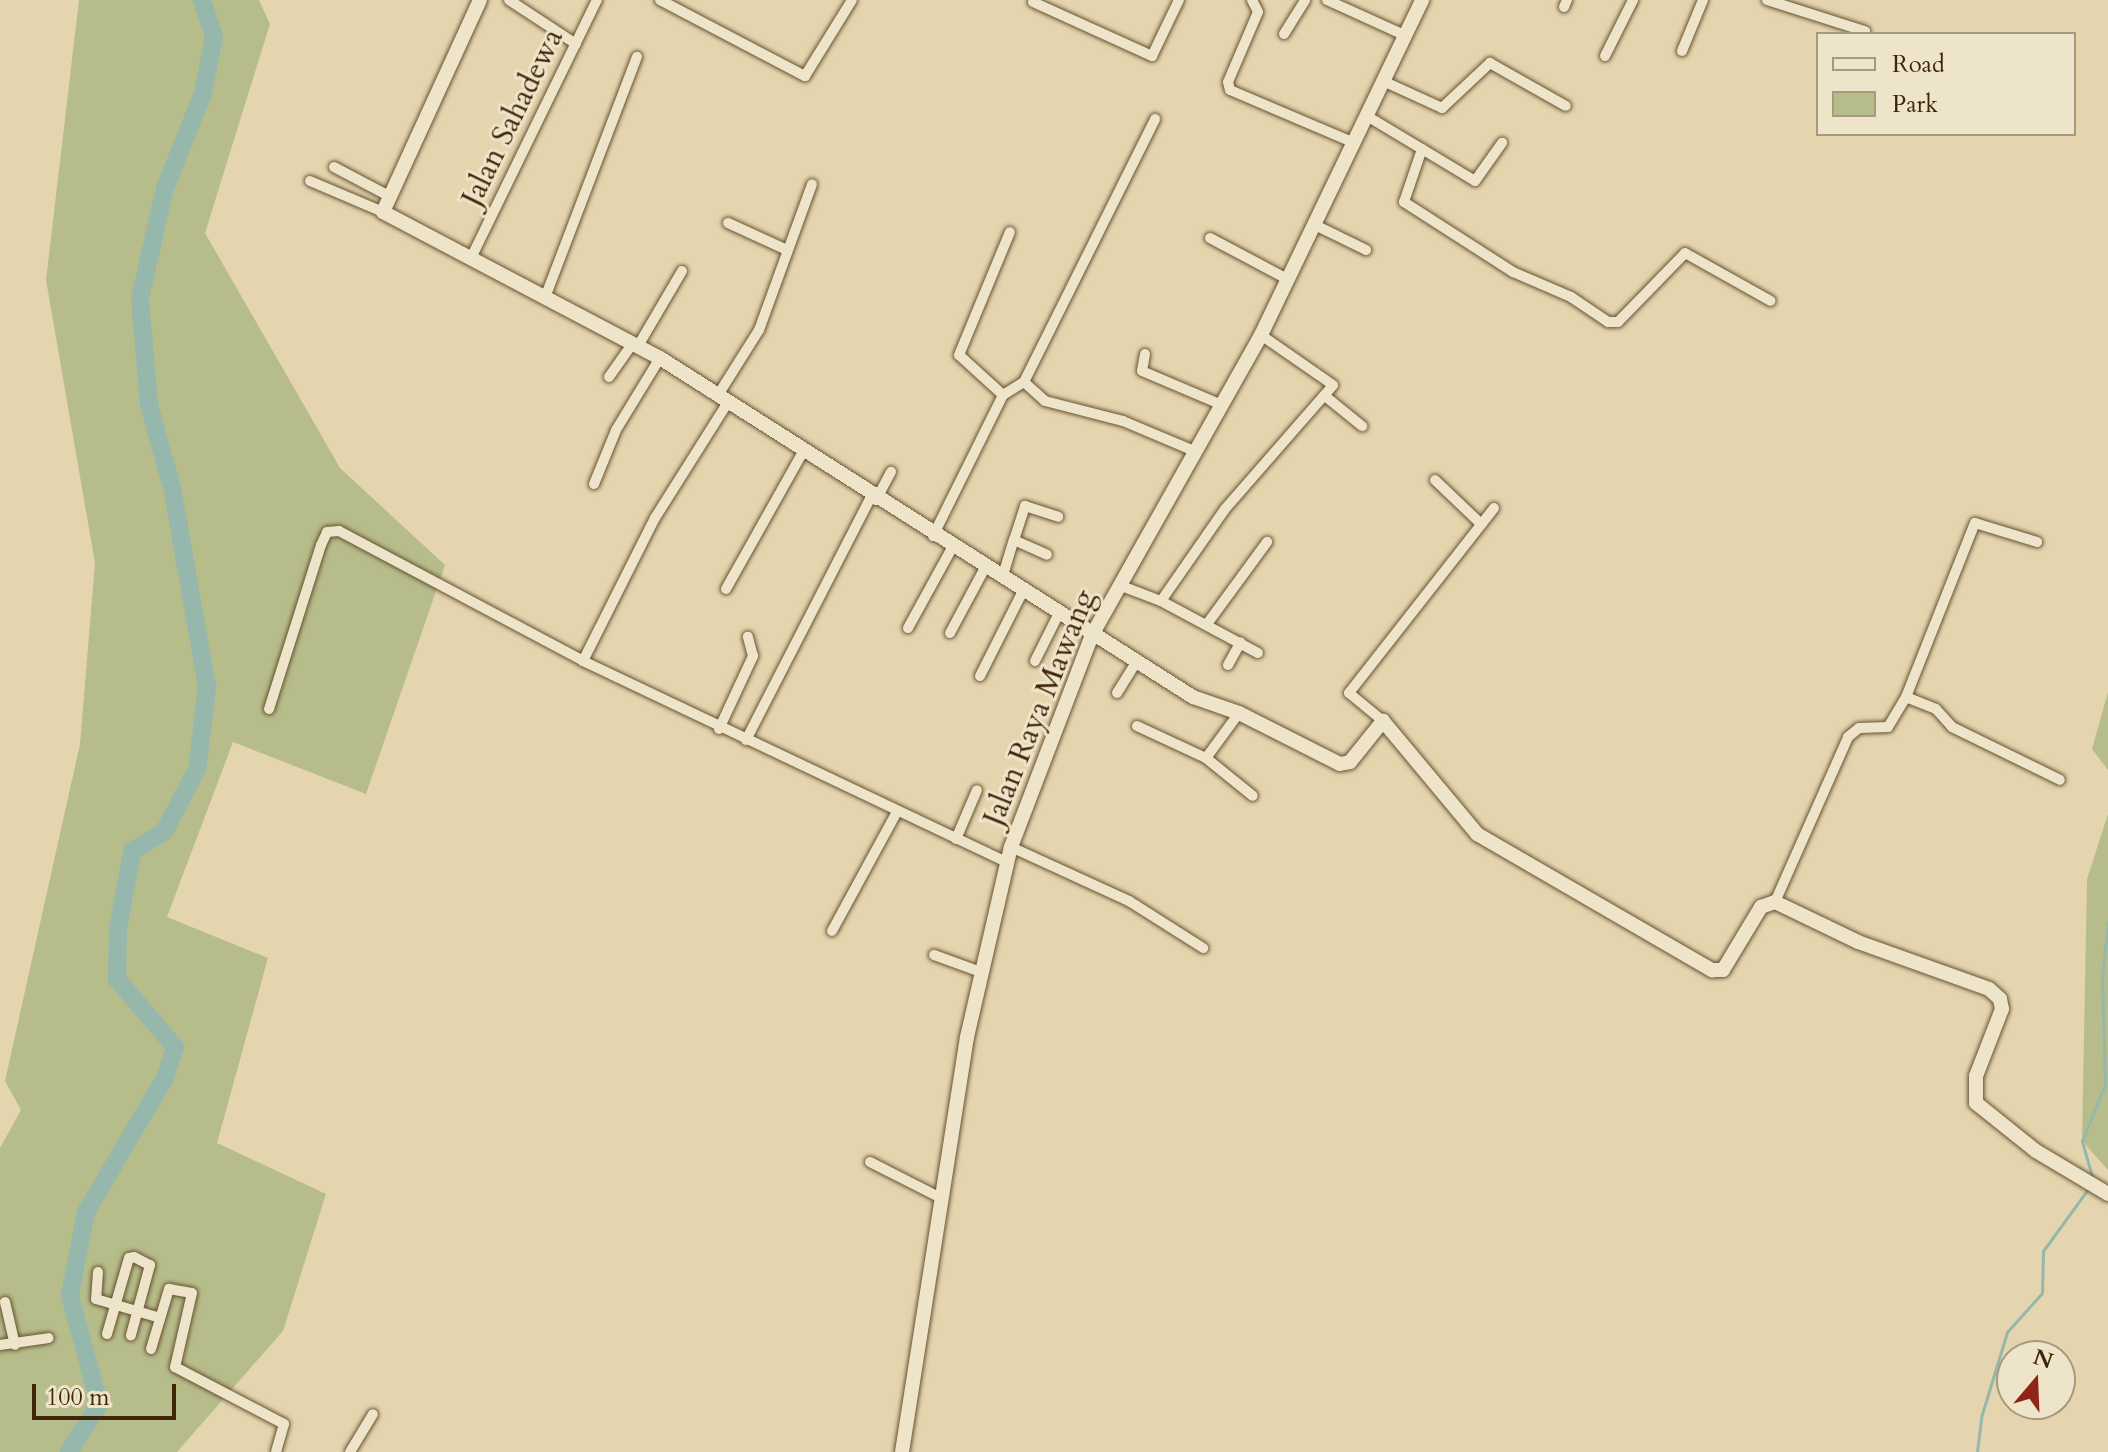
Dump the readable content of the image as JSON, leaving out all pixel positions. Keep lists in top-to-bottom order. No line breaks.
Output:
{"streets":{"street":["Jalan Sahadewa","Jalan Raya Mawang"]},"legend":["Road","Park"],"scale_bar":"100 m","north":"top"}
